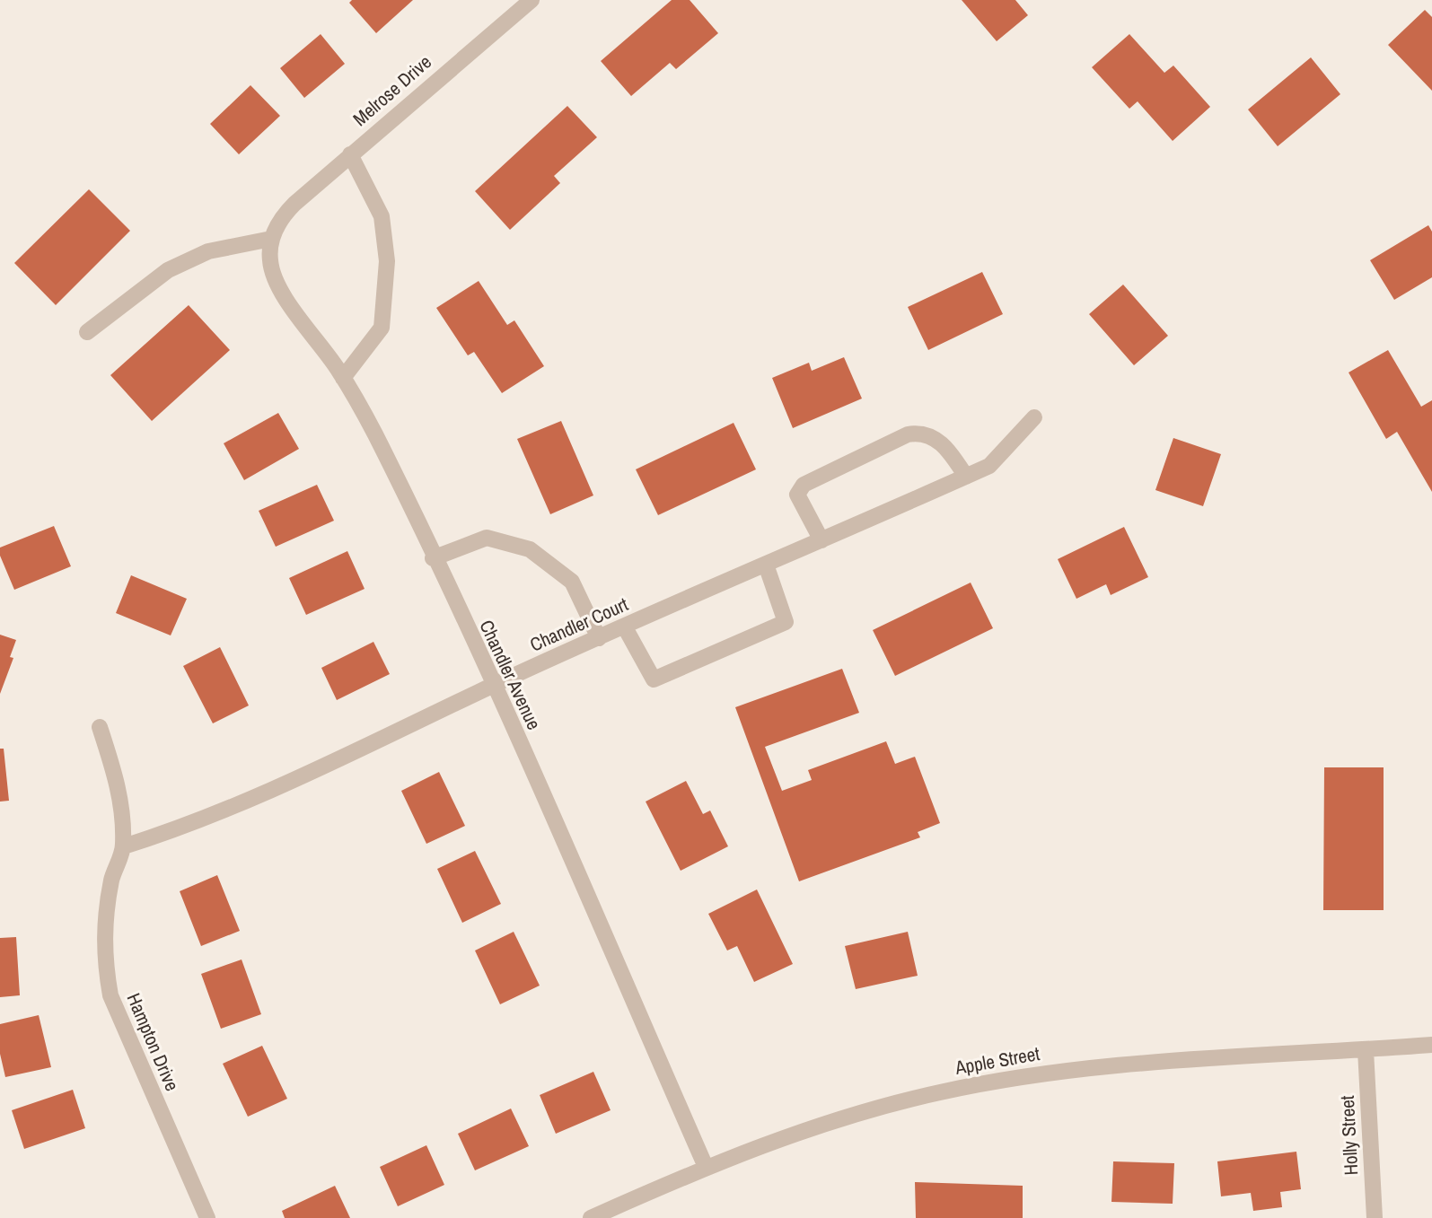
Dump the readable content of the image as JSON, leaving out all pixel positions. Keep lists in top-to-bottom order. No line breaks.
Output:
{"streets":{"street":["Melrose Drive","Chandler Court","Chandler Avenue","Hampton Drive","Apple Street","Holly Street"]},"crossings":[["Melrose Drive","Chandler Avenue"],["Chandler Court","Chandler Avenue"],["Chandler Court","Hampton Drive"],["Chandler Avenue","Apple Street"],["Apple Street","Holly Street"]]}
